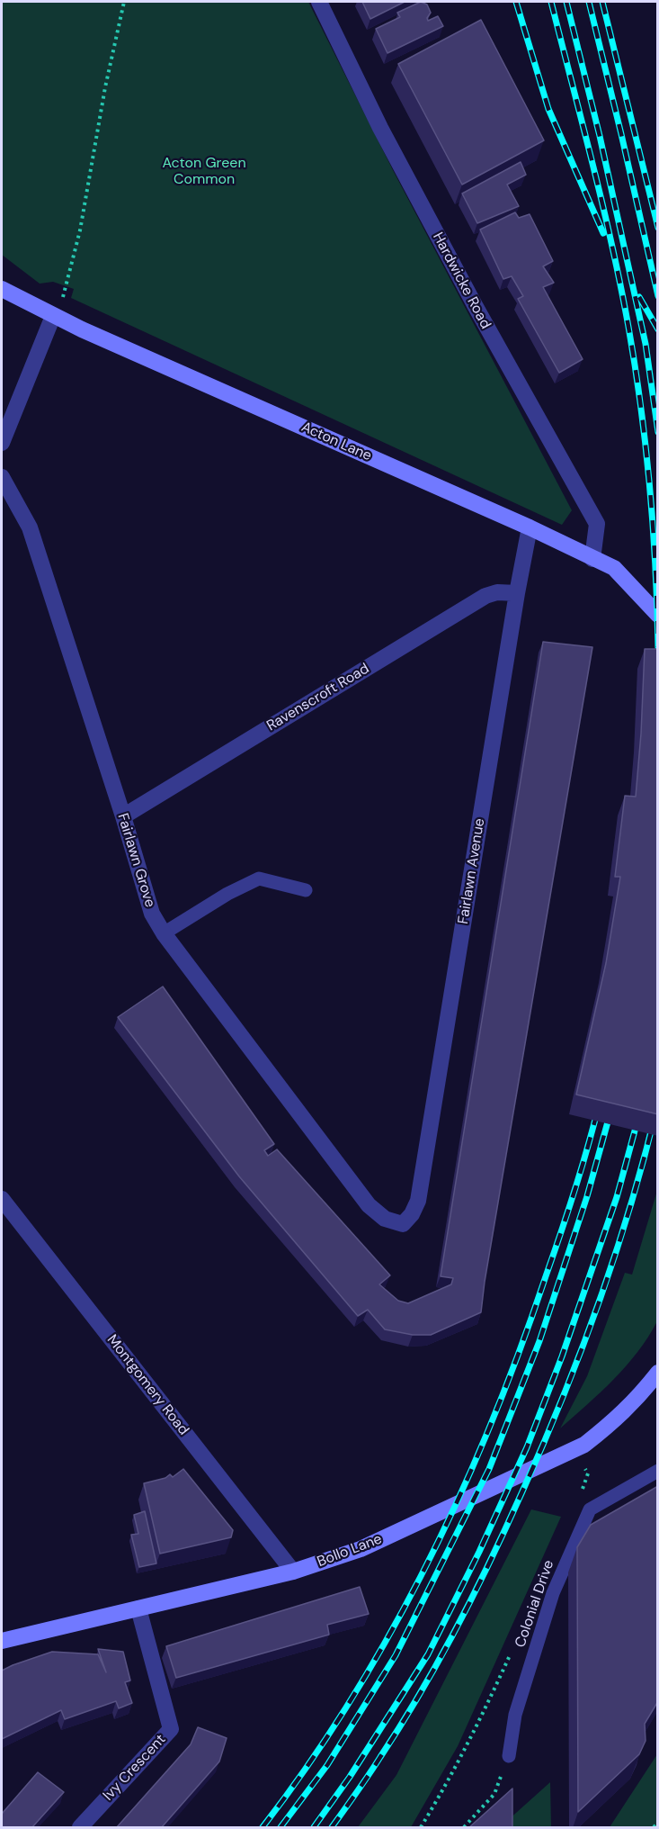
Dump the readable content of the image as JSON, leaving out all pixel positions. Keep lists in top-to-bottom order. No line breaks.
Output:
{"streets":{"main road":["Acton Lane","Bollo Lane"],"street":["Hardwicke Road","Ravenscroft Road","Fairlawn Grove","Fairlawn Avenue","Montgomery Road","Ivy Crescent"],"lane":["Colonial Drive"]},"crossings":[["Hardwicke Road","Acton Lane"],["Acton Lane","Fairlawn Avenue"],["Ravenscroft Road","Fairlawn Grove"],["Ravenscroft Road","Fairlawn Avenue"],["Fairlawn Grove","Fairlawn Avenue"],["Montgomery Road","Bollo Lane"],["Bollo Lane","Ivy Crescent"]],"parks":["Acton Green Common"]}
